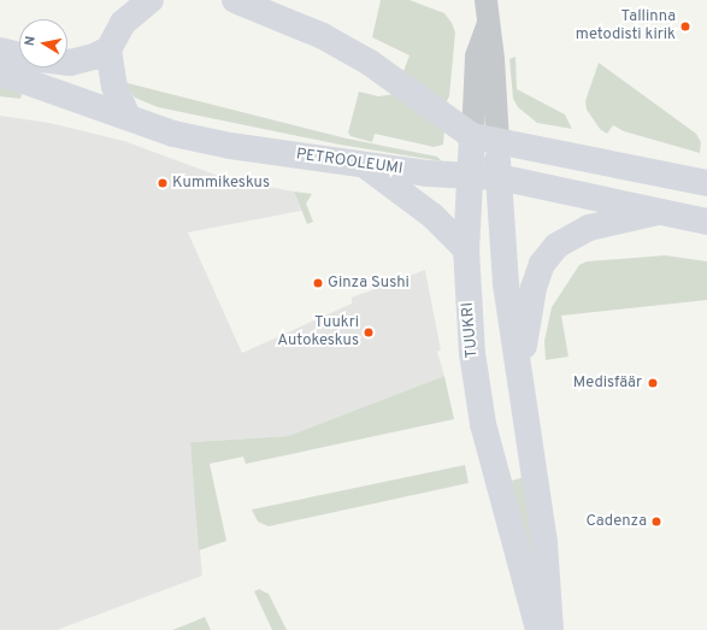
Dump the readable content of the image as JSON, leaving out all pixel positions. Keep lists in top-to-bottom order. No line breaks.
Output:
{"streets":{"street":["PETROOLEUMI","TUUKRI"]},"crossings":[["PETROOLEUMI","TUUKRI"]],"places":["Tallinna metodisti kirik","Kummikeskus","Ginza Sushi","Tuukri Autokeskus","Medisfäär","Cadenza"],"north":"left"}
